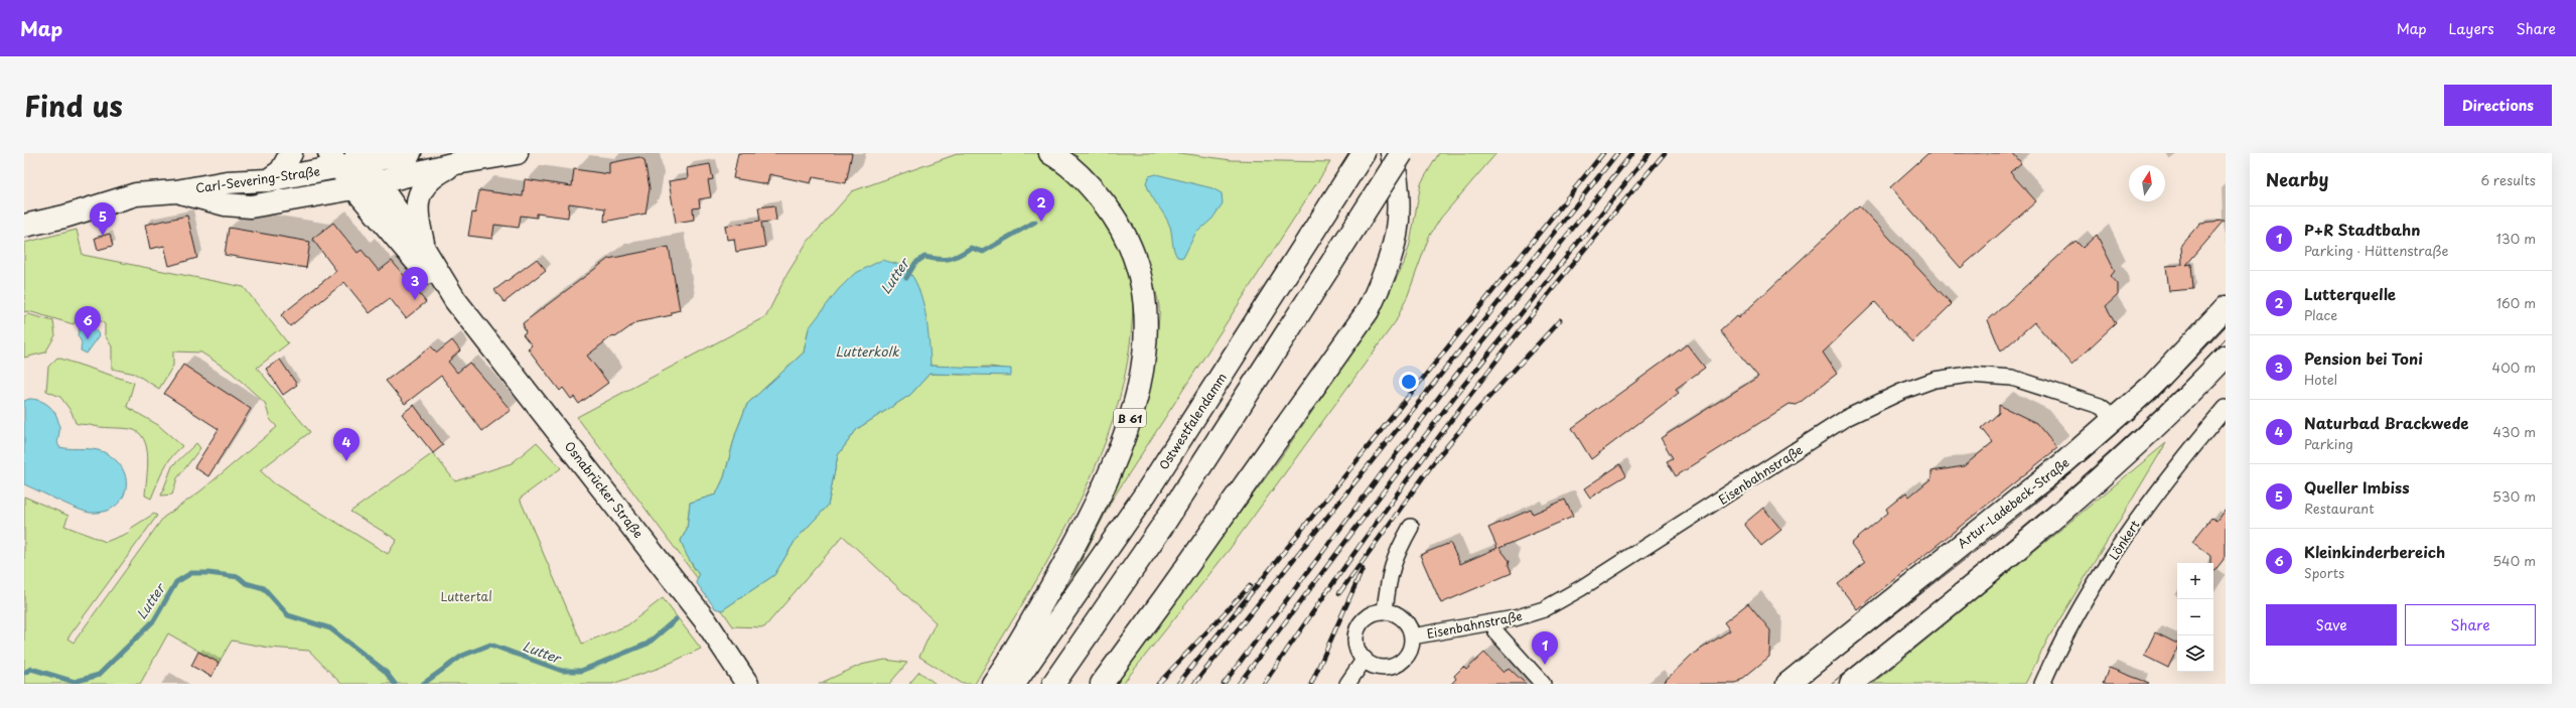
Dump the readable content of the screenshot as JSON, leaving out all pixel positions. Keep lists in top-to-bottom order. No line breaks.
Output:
{"streets":{"main road":["Carl-Severing-Straße","B 61","Ostwestfalendamm","Osnabrücker Straße","Artur-Ladebeck-Straße"],"street":["Eisenbahnstraße","Lönkert"]},"crossings":[["Carl-Severing-Straße","Osnabrücker Straße"],["Eisenbahnstraße","Artur-Ladebeck-Straße"]],"water":["Lutter","Lutterkolk"],"parks":["Luttertal"],"north":"top","page":{"header":"Map","nav":["Map","Layers","Share"],"title":"Find us","buttons":["Directions",["Save","Share"]],"heading":["Nearby","6 results"],"pins":["2","5","3","6","4","1"],"list":[{"mark":"1","name":"P+R Stadtbahn","note":"Parking · Hüttenstraße","value":"130 m"},{"mark":"2","name":"Lutterquelle","note":"Place","value":"160 m"},{"mark":"3","name":"Pension bei Toni","note":"Hotel","value":"400 m"},{"mark":"4","name":"Naturbad Brackwede","note":"Parking","value":"430 m"},{"mark":"5","name":"Queller Imbiss","note":"Restaurant","value":"530 m"},{"mark":"6","name":"Kleinkinderbereich","note":"Sports","value":"540 m"}],"map_buttons":["+","−"]}}
